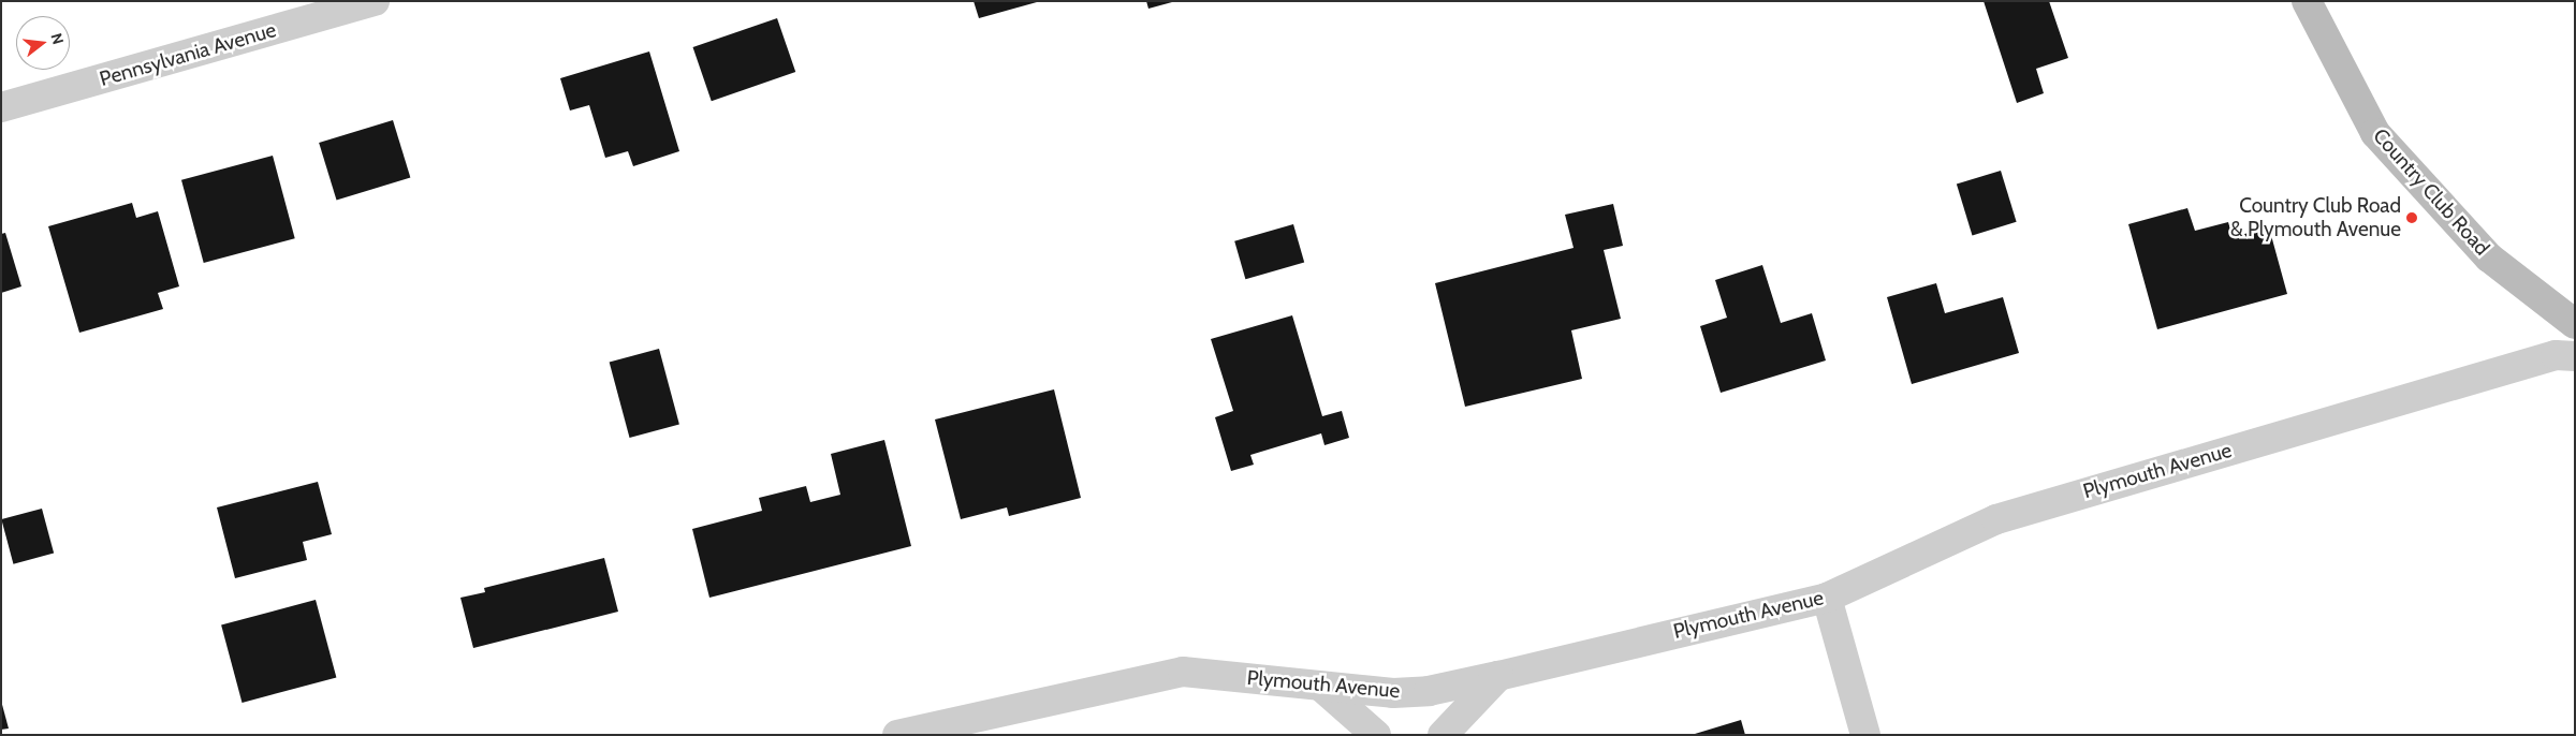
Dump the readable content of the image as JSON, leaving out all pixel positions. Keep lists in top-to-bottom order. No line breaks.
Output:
{"streets":{"main road":["Country Club Road"],"street":["Pennsylvania Avenue","Plymouth Avenue"]},"places":["Country Club Road & Plymouth Avenue"],"north":"right"}
